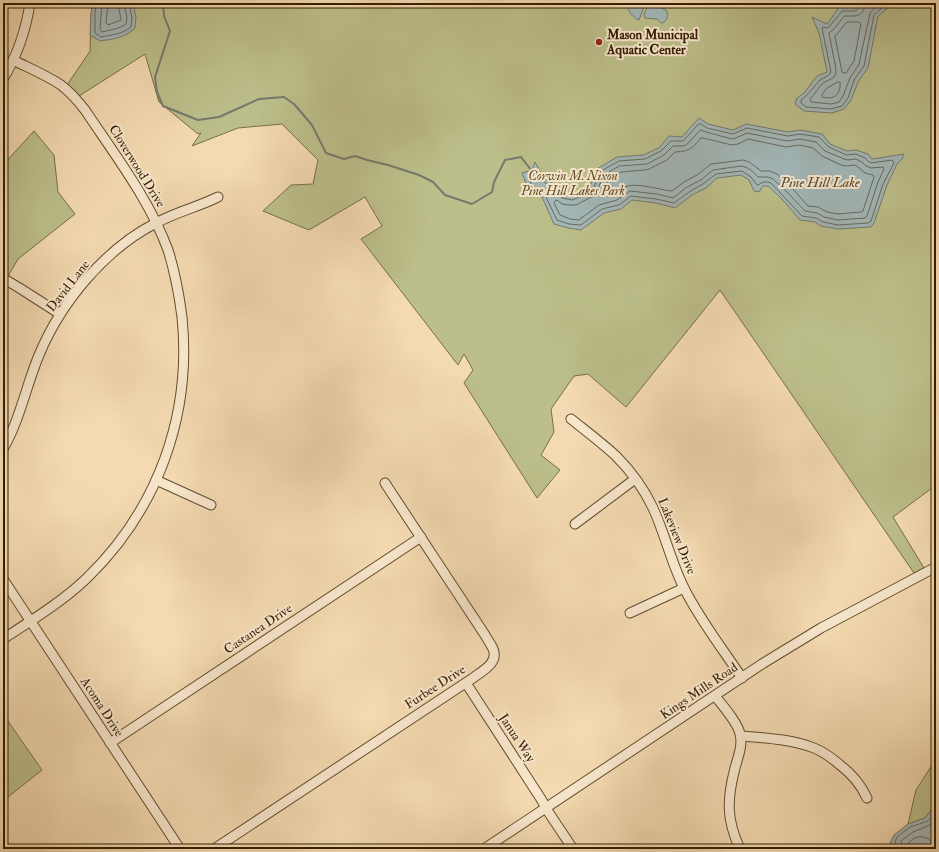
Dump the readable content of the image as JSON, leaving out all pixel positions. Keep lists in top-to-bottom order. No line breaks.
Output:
{"streets":{"street":["Cloverwood Drive","David Lane","Lakeview Drive","Castanea Drive","Furbee Drive","Kings Mills Road","Acoma Drive","Janua Way"]},"crossings":[["Cloverwood Drive","David Lane"],["Cloverwood Drive","Acoma Drive"],["Lakeview Drive","Kings Mills Road"],["Castanea Drive","Furbee Drive"],["Castanea Drive","Acoma Drive"],["Furbee Drive","Janua Way"],["Kings Mills Road","Janua Way"]],"water":["Pine Hill Lake"],"parks":["Corwin M. Nixon Pine Hill Lakes Park"],"places":["Mason Municipal Aquatic Center"]}
